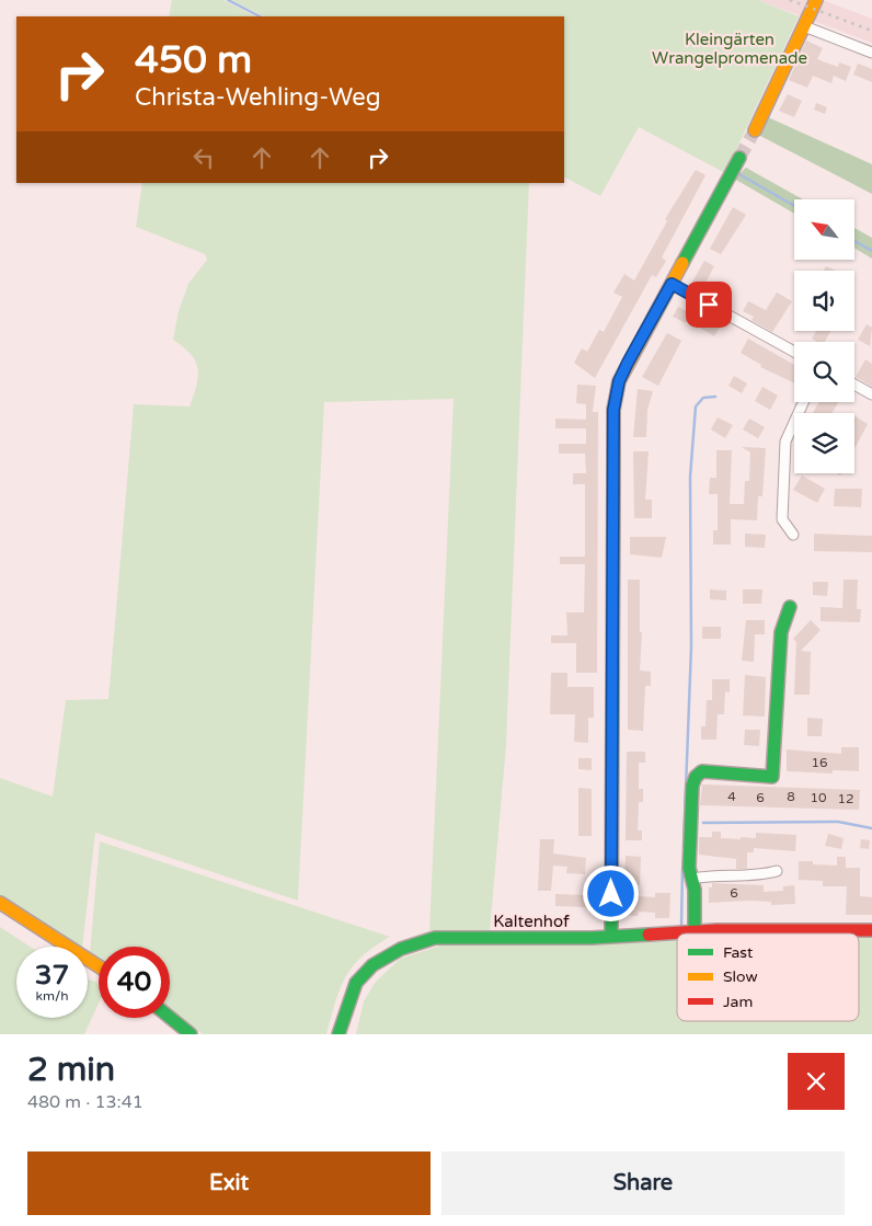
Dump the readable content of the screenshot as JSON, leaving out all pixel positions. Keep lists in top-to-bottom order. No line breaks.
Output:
{"streets":{"street":["Kaltenhof"]},"parks":["Kleingärten Wrangelpromenade"],"house_numbers":["16","4","8","6","10","12","6"],"legend":["Fast","Slow","Jam"],"north":"top left","page":{"turn":["450 m","Christa-Wehling-Weg"],"speed":"37 km/h","limit":"40","heading":["2 min","480 m · 13:41"],"buttons":["Exit","Share"]}}
